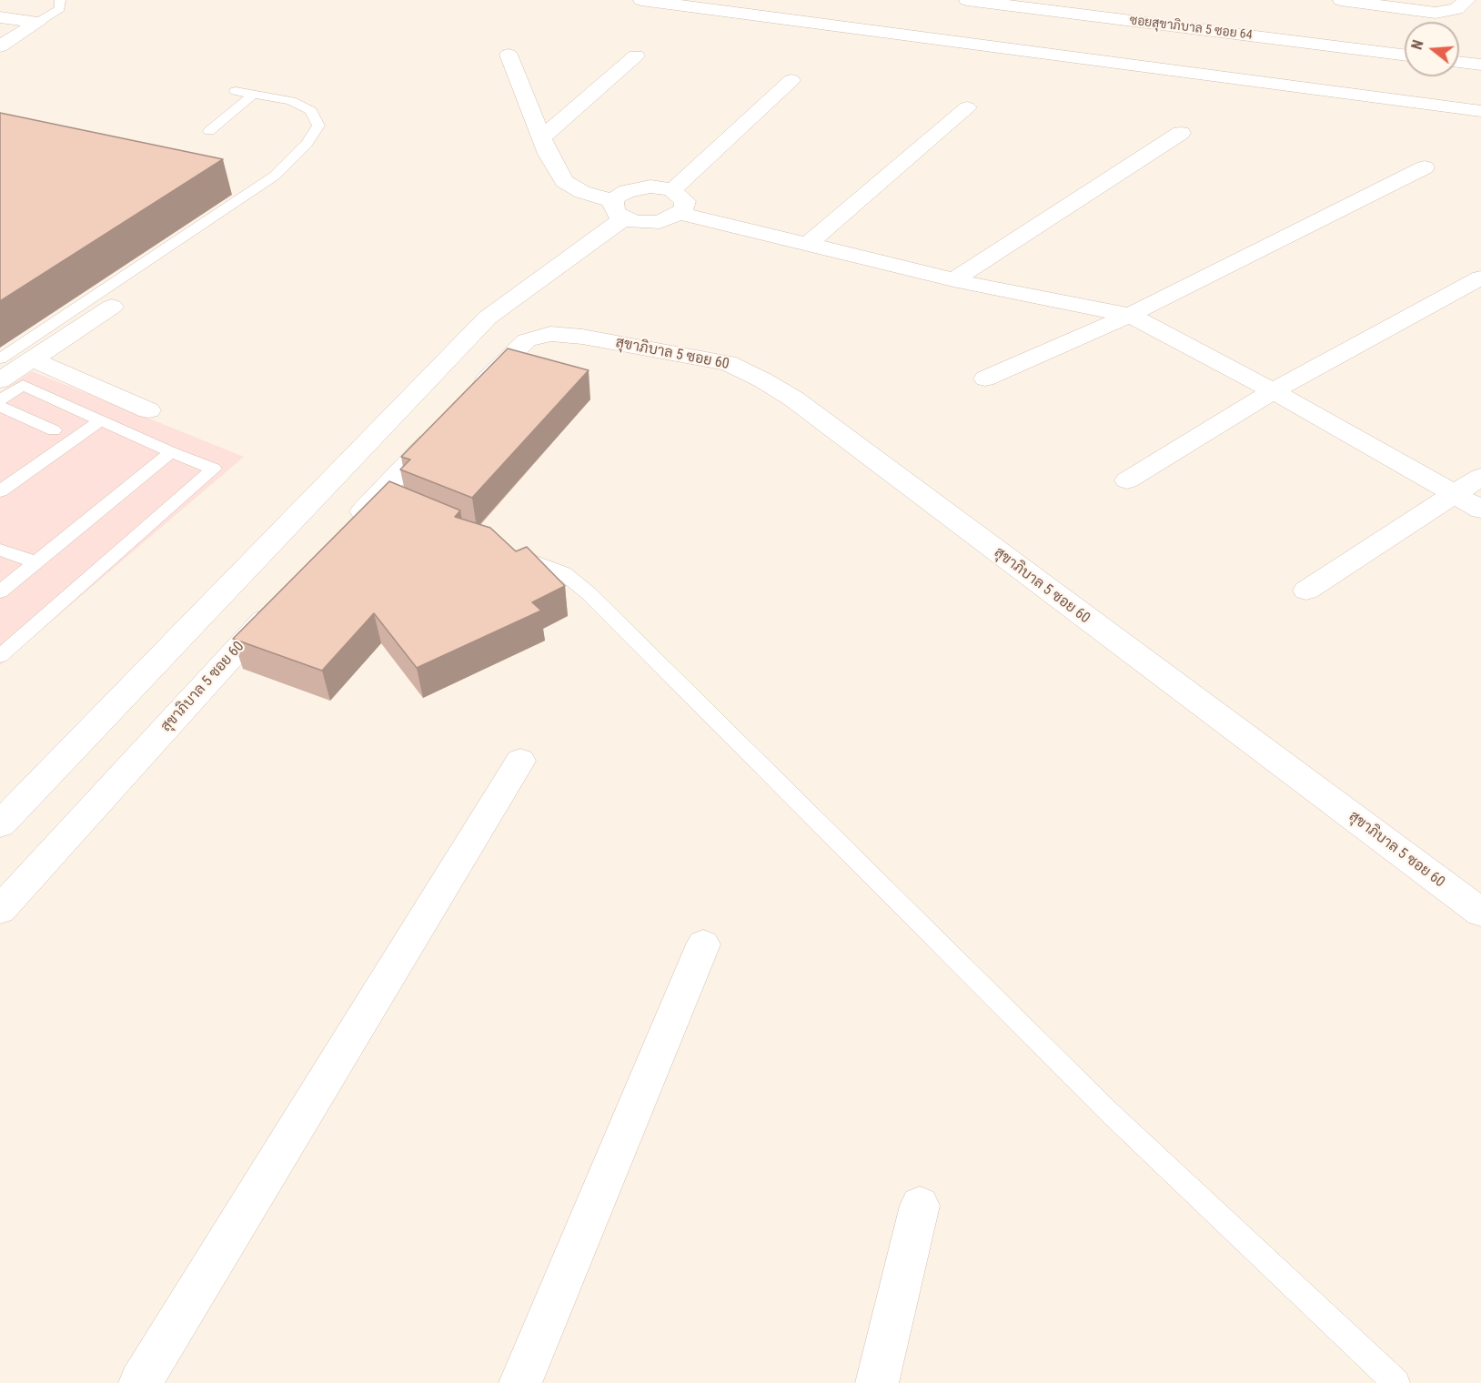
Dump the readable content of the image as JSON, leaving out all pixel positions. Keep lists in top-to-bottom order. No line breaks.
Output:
{"streets":{"street":["ซอยสุขาภิบาล 5 ซอย 64","สุขาภิบาล 5 ซอย 60"]},"north":"left"}
